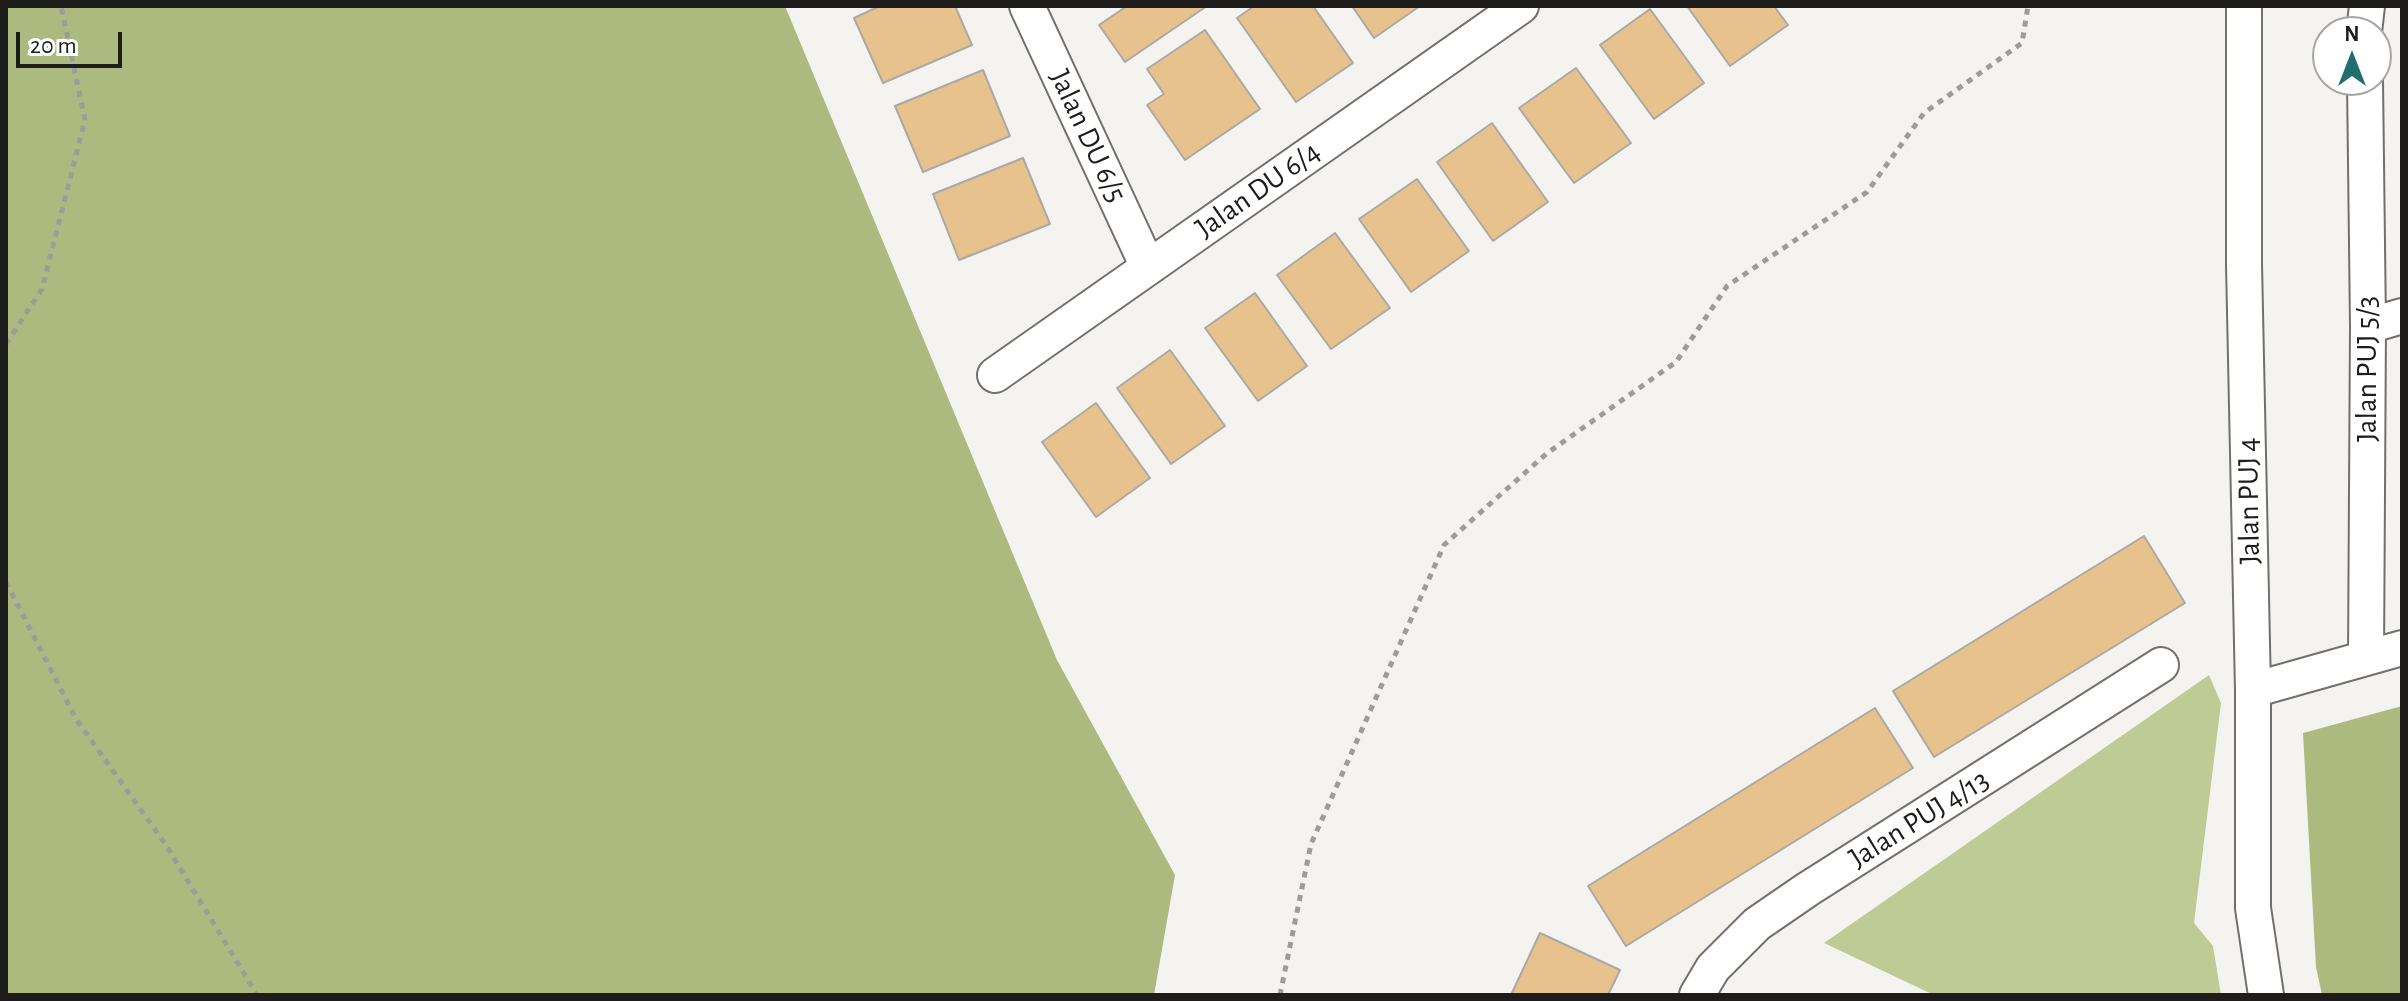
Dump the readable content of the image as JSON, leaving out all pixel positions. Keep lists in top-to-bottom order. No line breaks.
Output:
{"streets":{"street":["Jalan DU 6/5","Jalan DU 6/4","Jalan PUJ 5/3","Jalan PUJ 4","Jalan PUJ 4/13"]},"crossings":[["Jalan DU 6/5","Jalan DU 6/4"]],"scale_bar":"20 m","north":"top"}
